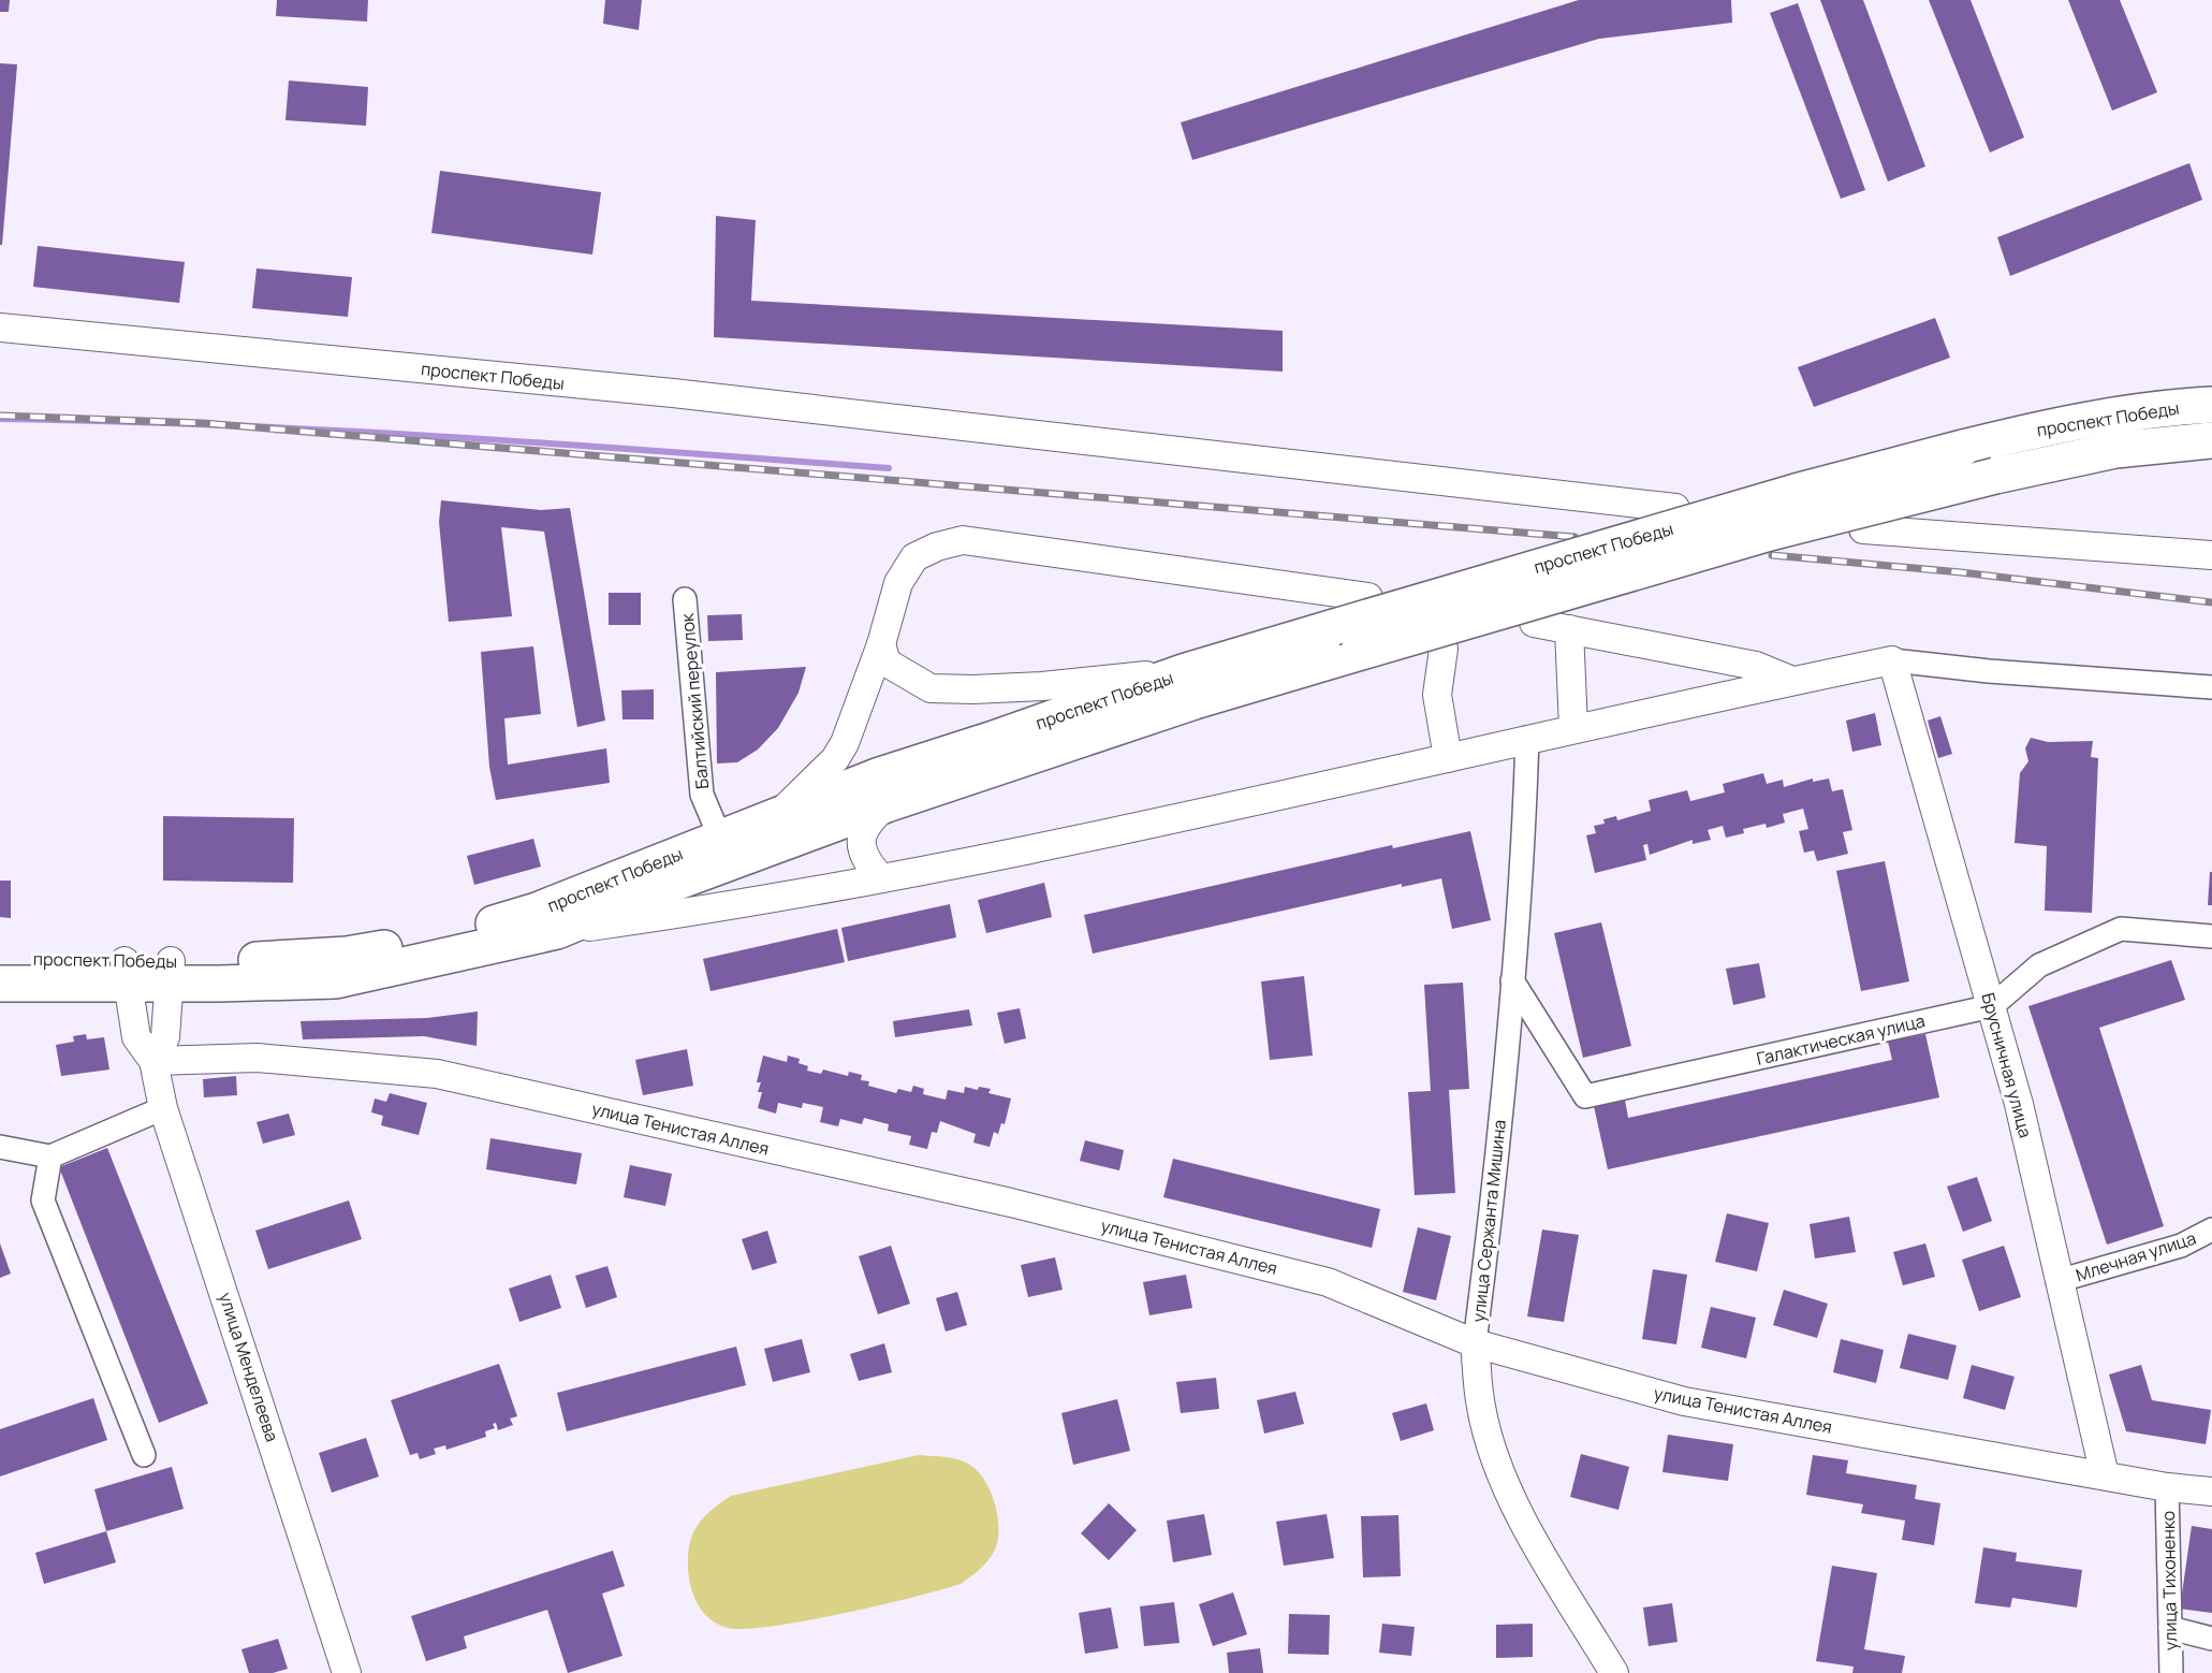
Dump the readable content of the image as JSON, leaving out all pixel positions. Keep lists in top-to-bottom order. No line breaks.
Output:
{"streets":{"main road":["проспект Победы"],"street":["Балтийский переулок","Галактическая улица","Брусничная улица","улица Тенистая Аллея","улица Сержанта Мишина","Млечная улица","улица Менделеева","улица Тихоненко"]},"crossings":[["проспект Победы","Балтийский переулок"],["проспект Победы","улица Менделеева"],["Галактическая улица","Брусничная улица"],["Галактическая улица","улица Сержанта Мишина"],["Брусничная улица","улица Тенистая Аллея"],["Брусничная улица","Млечная улица"],["улица Тенистая Аллея","улица Сержанта Мишина"],["улица Тенистая Аллея","улица Менделеева"],["улица Тенистая Аллея","улица Тихоненко"]]}
